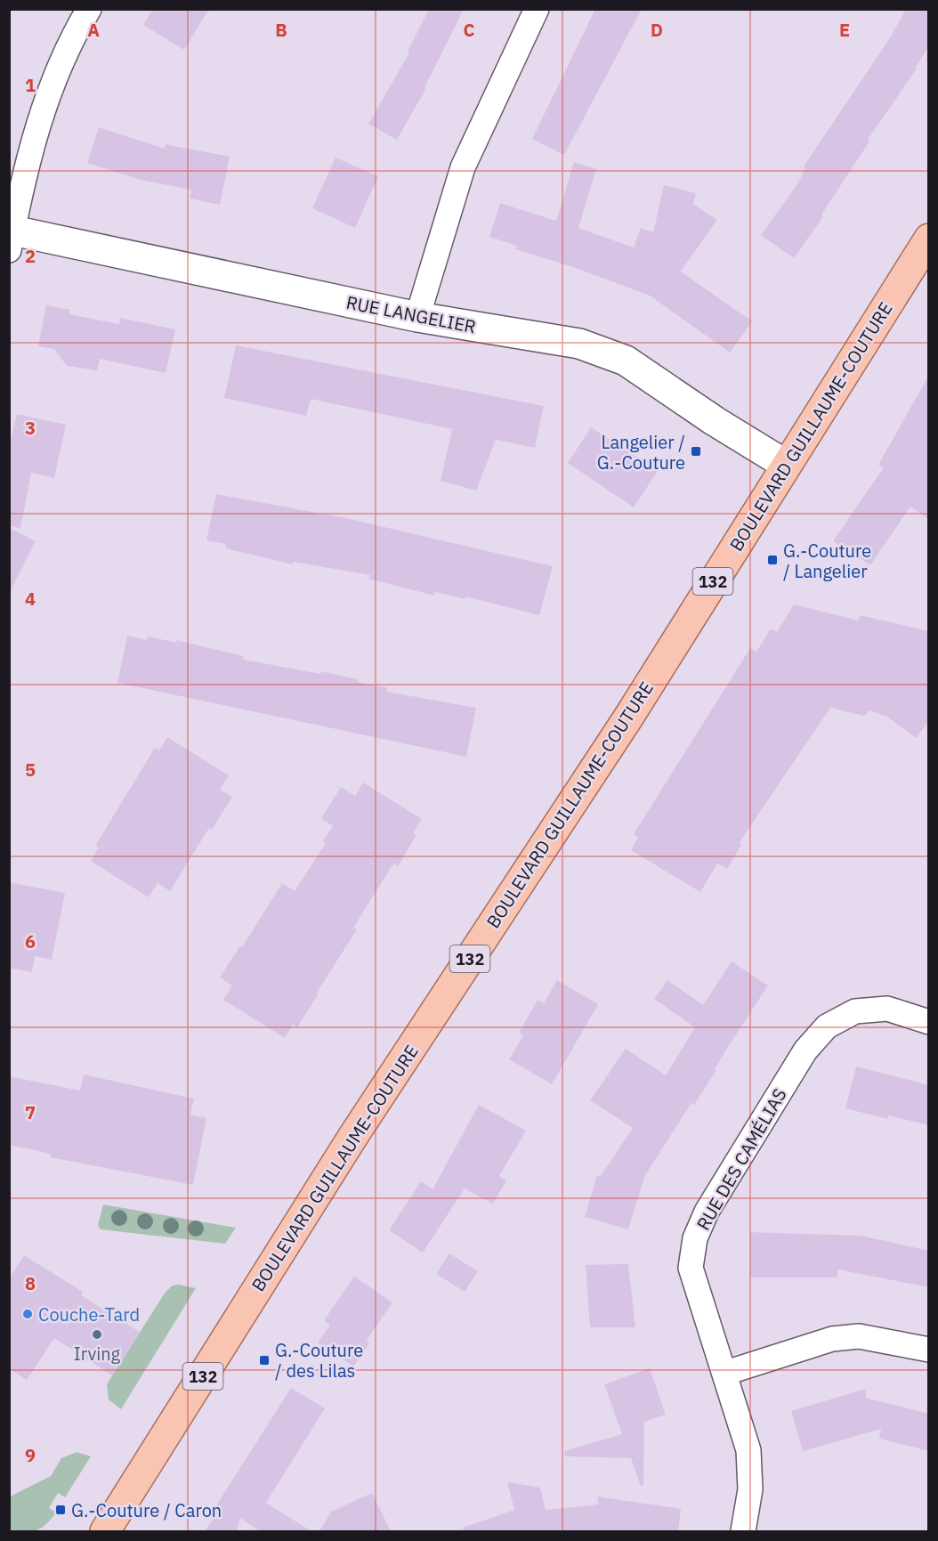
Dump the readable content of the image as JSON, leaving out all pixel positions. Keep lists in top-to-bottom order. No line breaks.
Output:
{"streets":{"main road":["BOULEVARD GUILLAUME-COUTURE","132"],"street":["RUE LANGELIER","RUE DES CAMÉLIAS"]},"crossings":[["RUE LANGELIER","BOULEVARD GUILLAUME-COUTURE"]],"places":{"transit":["Langelier / G.-Couture","G.-Couture / Langelier","G.-Couture / des Lilas","G.-Couture / Caron"],"other":["Couche-Tard","Irving"]},"grid":{"columns":["A","B","C","D","E"],"rows":["1","2","3","4","5","6","7","8","9"]}}
